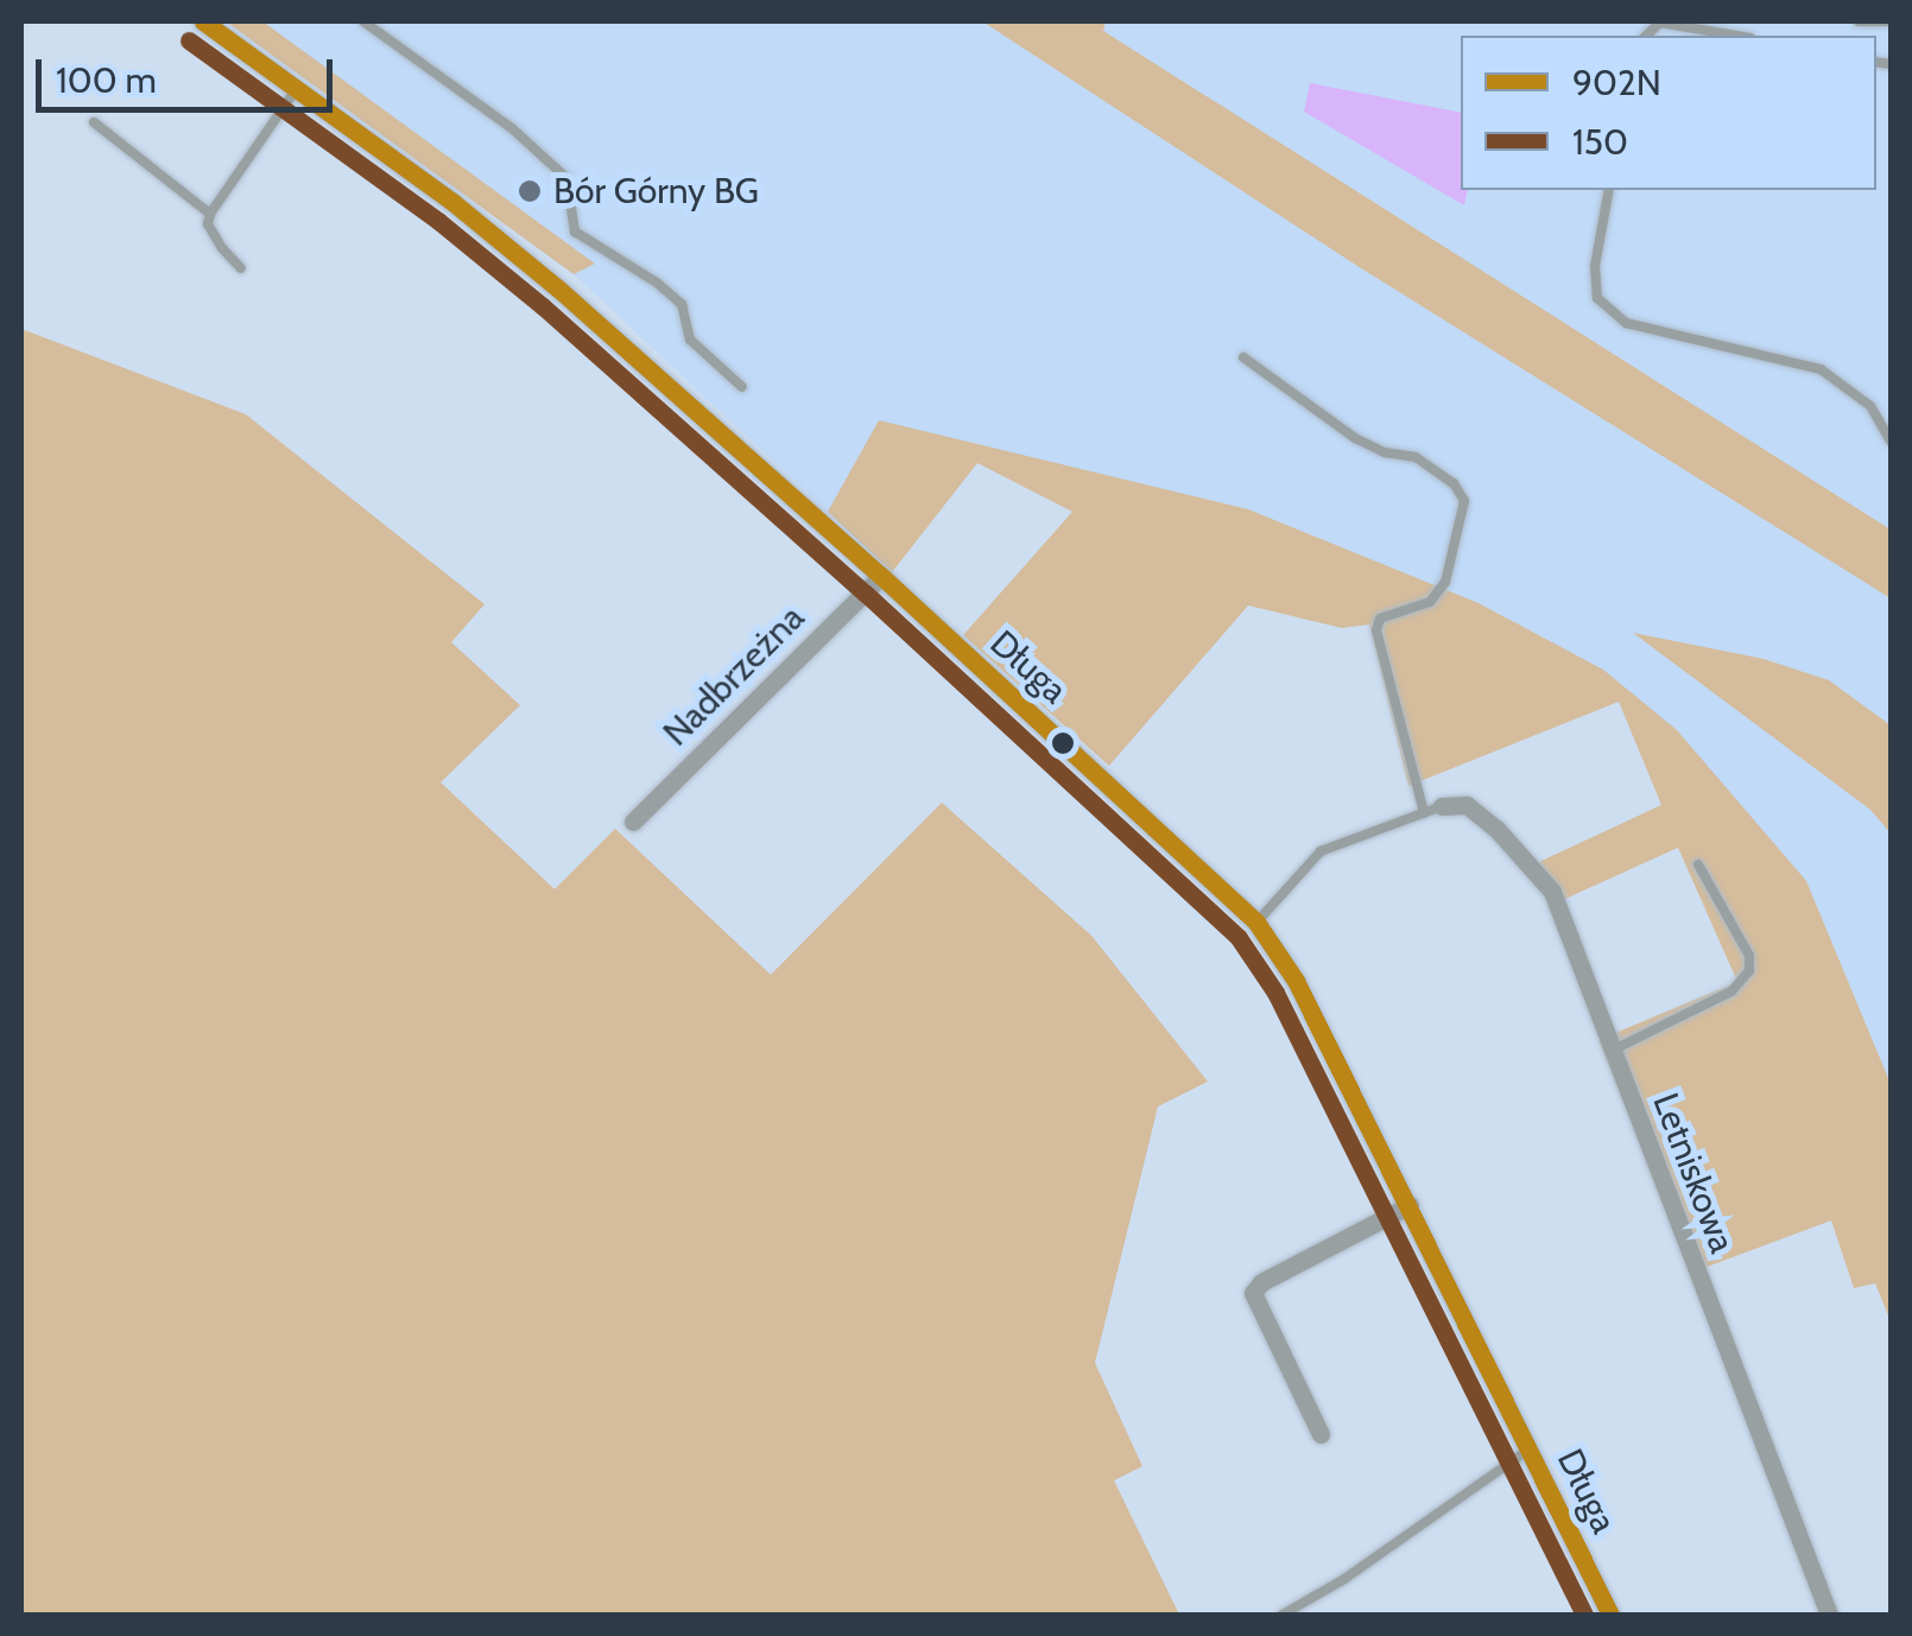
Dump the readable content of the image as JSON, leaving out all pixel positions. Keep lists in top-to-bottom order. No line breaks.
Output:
{"streets":{"street":["Długa","Nadbrzeżna","Letniskowa"]},"crossings":[["Długa","Nadbrzeżna"]],"places":["Bór Górny BG"],"lines":["transit line 902N","transit line 150"],"legend":["902N","150"],"scale_bar":"100 m"}
